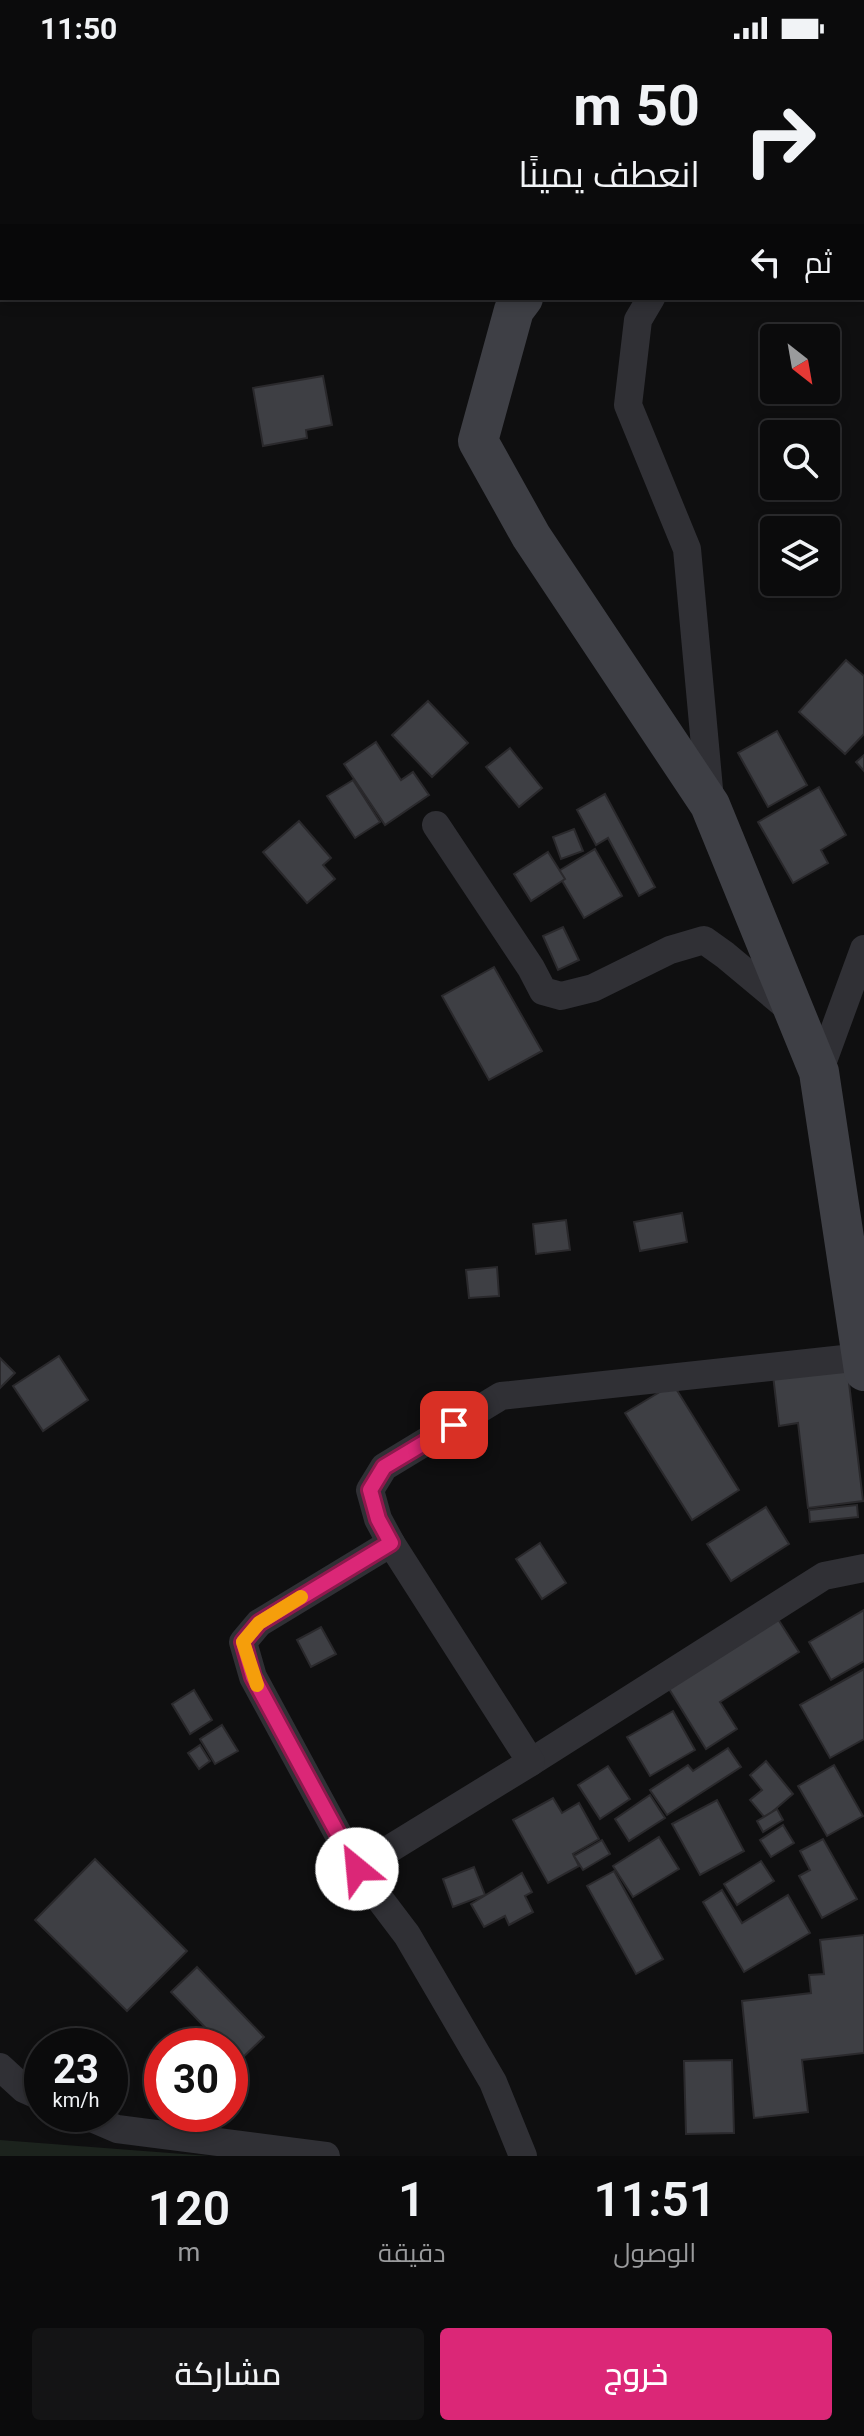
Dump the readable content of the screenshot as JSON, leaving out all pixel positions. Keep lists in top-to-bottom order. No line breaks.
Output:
{"north":"bottom right","page":{"status":"11:50","turn":["50 m","انعطف يمينًا"],"then":"ثم","speed":"23 km/h","limit":"30","eta":["11:51","الوصول","1","دقيقة","120","m"],"buttons":["خروج","مشاركة"]}}
